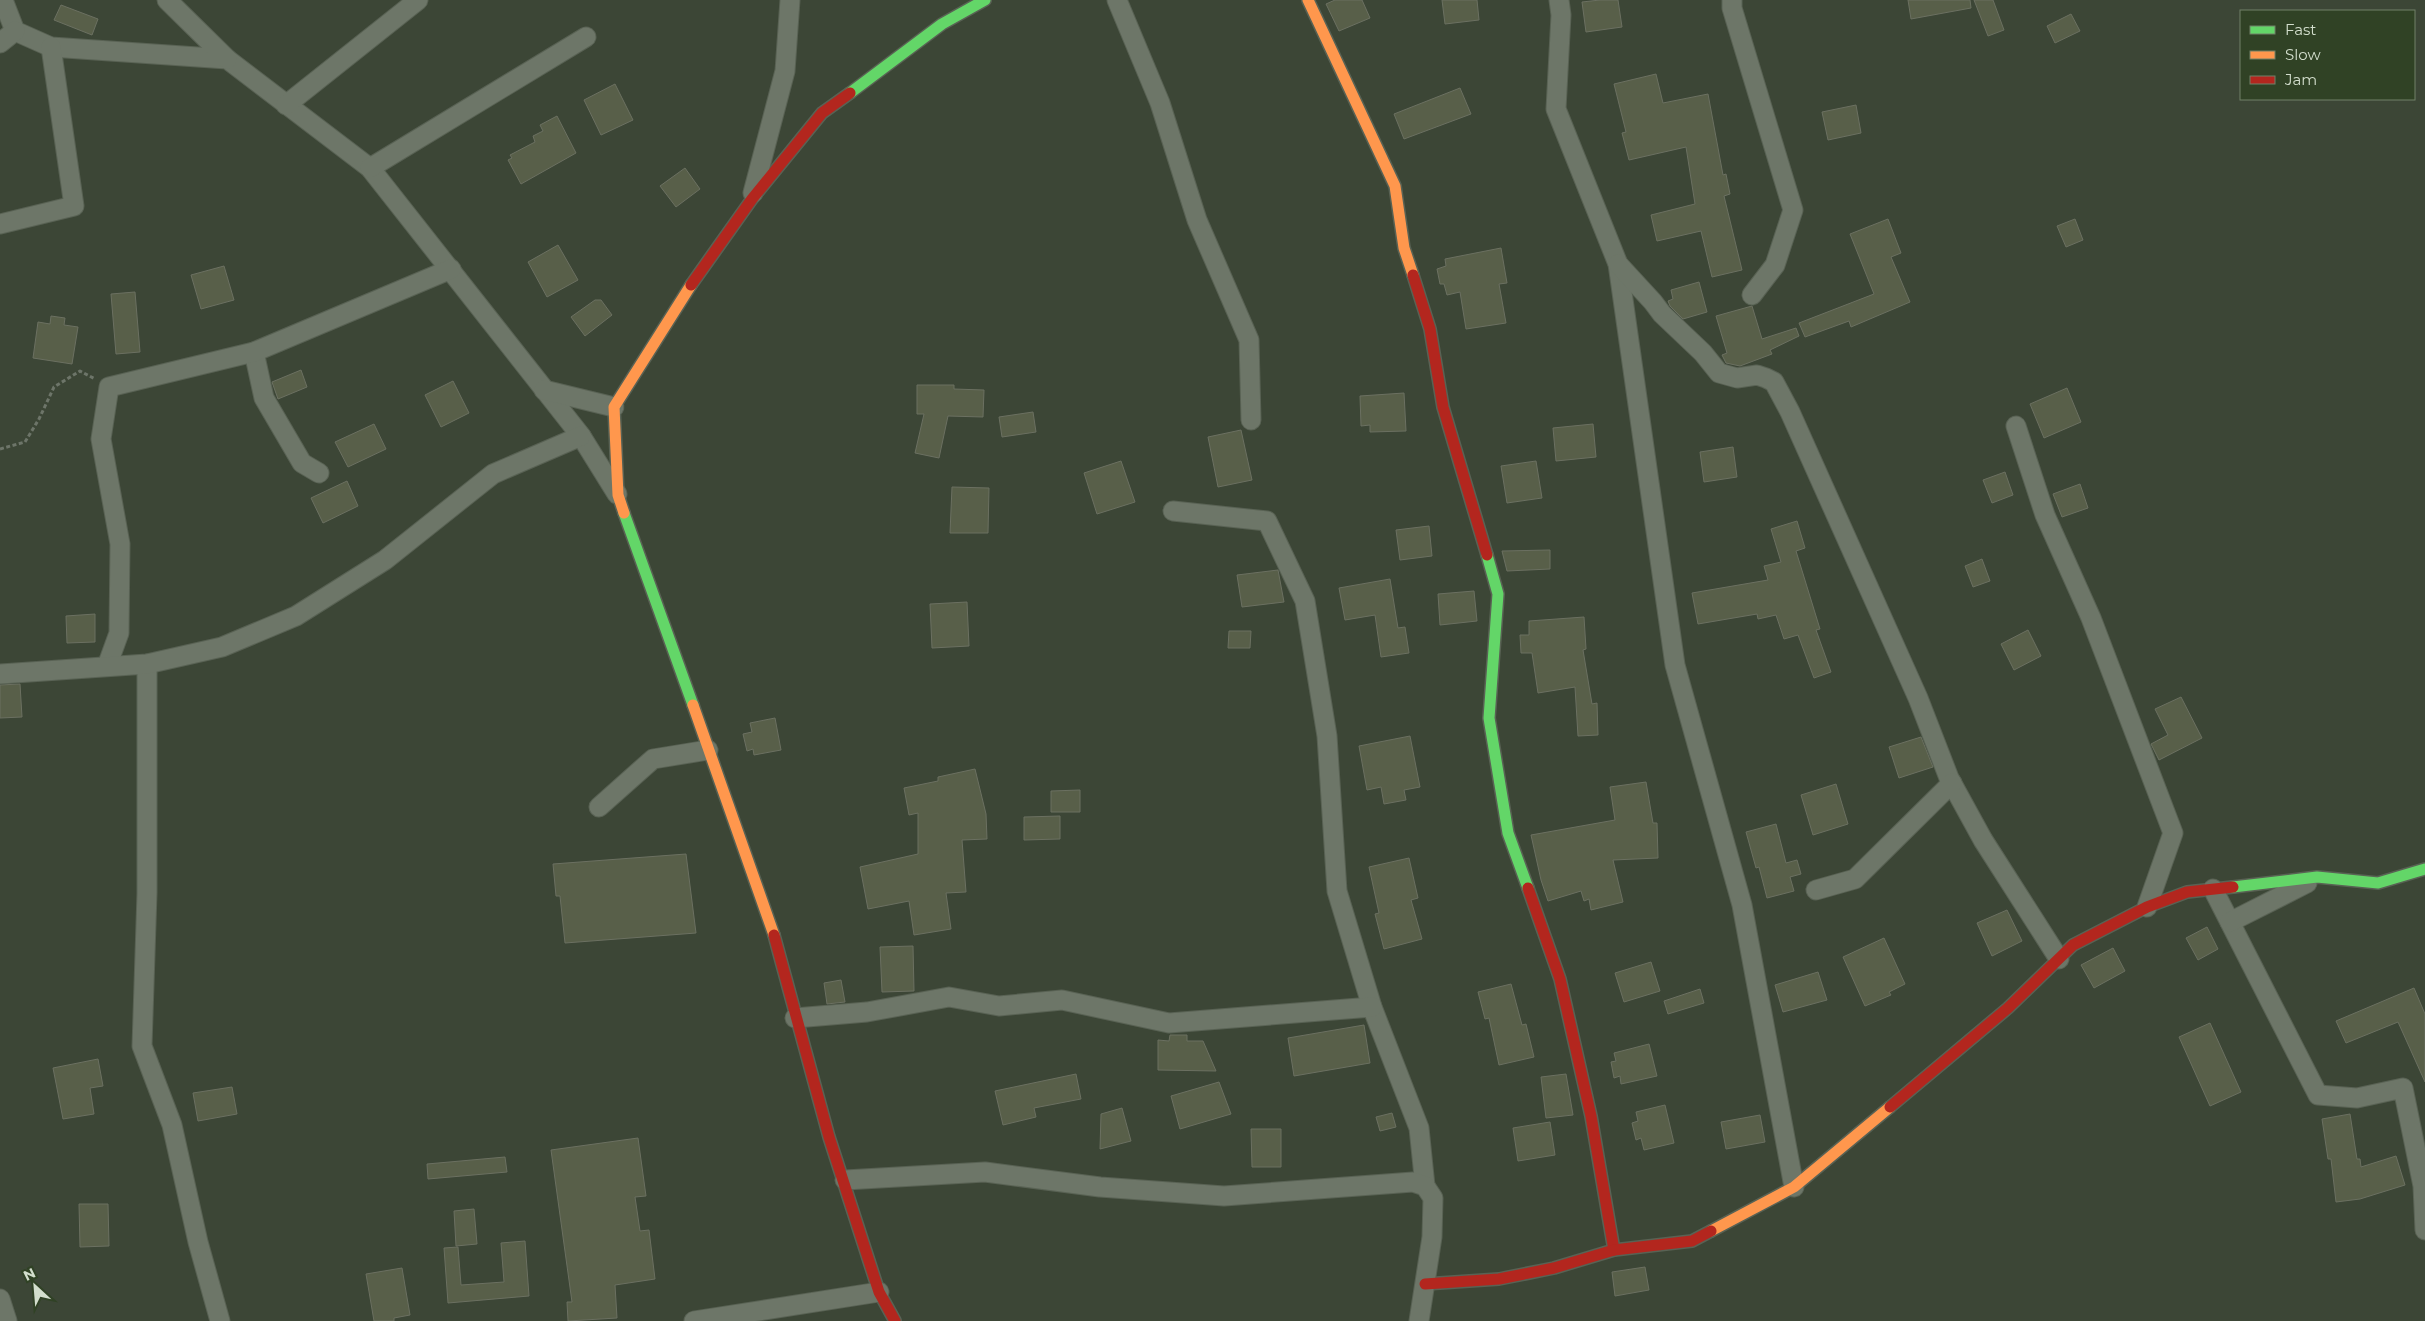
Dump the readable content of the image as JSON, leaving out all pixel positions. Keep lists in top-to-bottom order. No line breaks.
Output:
{"legend":["Fast","Slow","Jam"],"north":"top left"}
